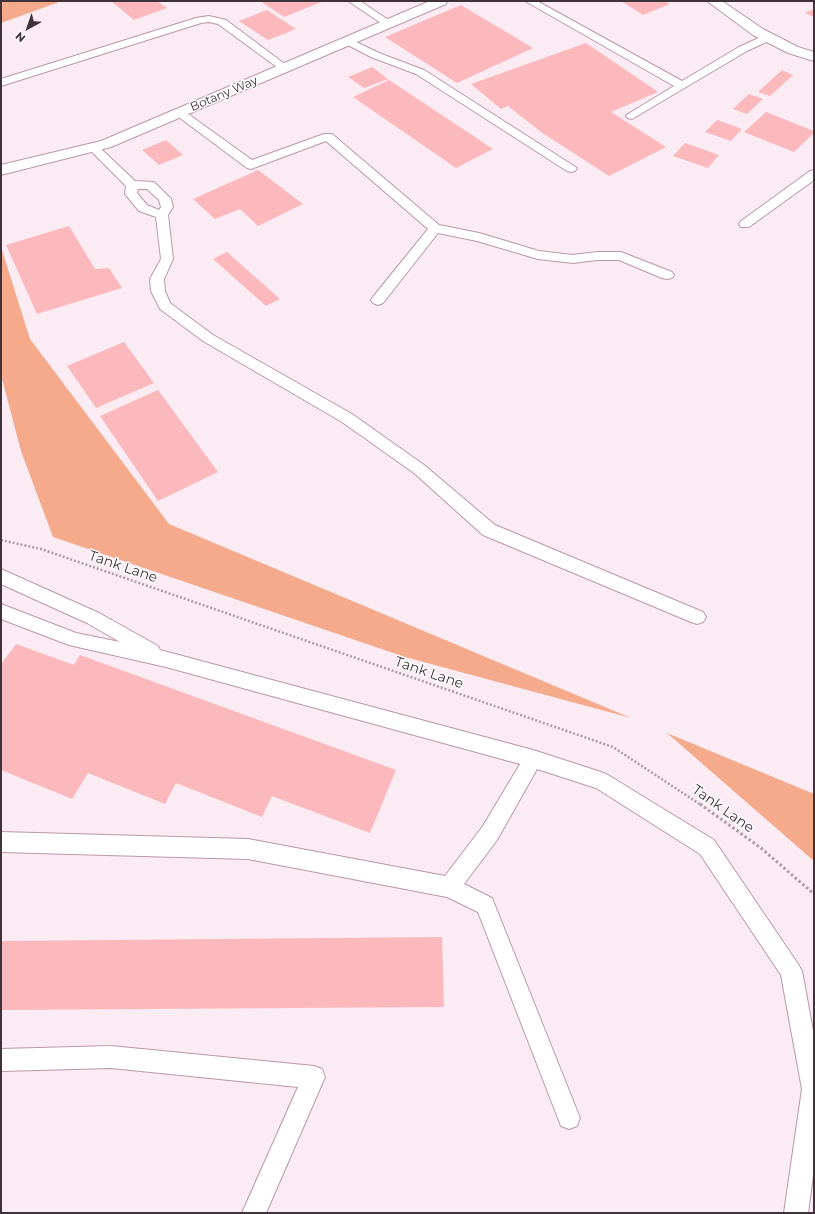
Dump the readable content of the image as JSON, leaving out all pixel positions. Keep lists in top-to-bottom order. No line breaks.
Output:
{"streets":{"street":["Botany Way"],"path":["Tank Lane"]},"north":"bottom left"}
